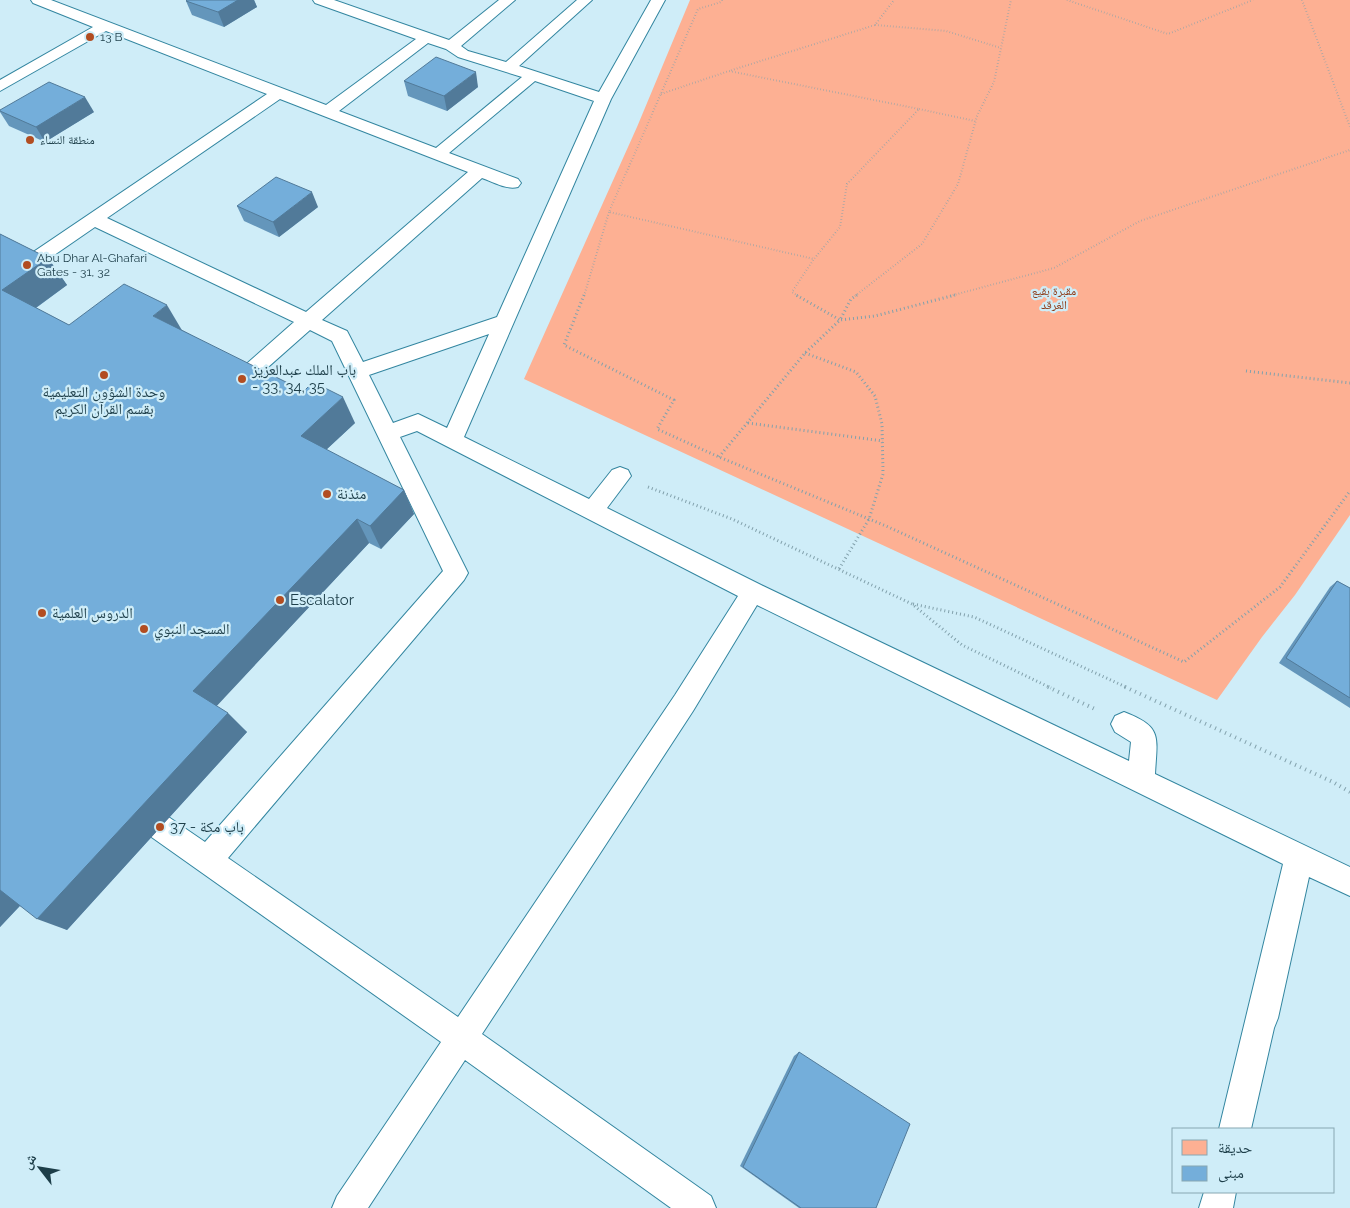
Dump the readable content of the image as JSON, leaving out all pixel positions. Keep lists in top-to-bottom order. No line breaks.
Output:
{"parks":["مقبرة بقيع الغرقد"],"places":["13 B","منطقة النساء","Abu Dhar Al-Ghafari Gates - 31, 32","وحدة الشؤون التعليمية بقسم القرآن الكريم","باب الملك عبدالعزيز - 33, 34, 35","مئذنة","Escalator","الدروس العلمية","المسجد النبوي","باب مكة - 37"],"legend":["حديقة","مبنى"],"north":"top left"}
